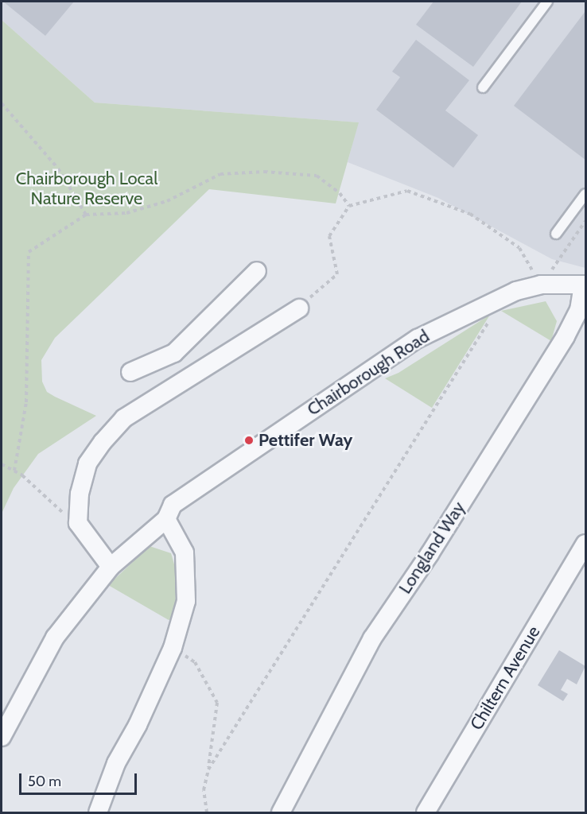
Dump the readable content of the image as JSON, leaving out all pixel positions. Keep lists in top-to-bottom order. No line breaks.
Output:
{"streets":{"street":["Chairborough Road","Longland Way","Chiltern Avenue"]},"crossings":[["Chairborough Road","Longland Way"]],"parks":["Chairborough Local Nature Reserve"],"places":["Pettifer Way"],"scale_bar":"50 m"}
